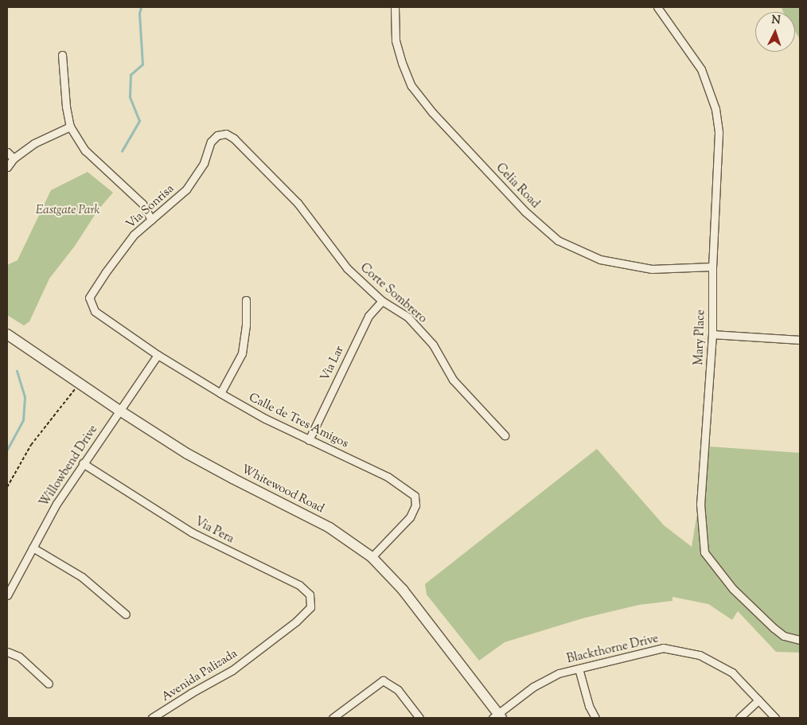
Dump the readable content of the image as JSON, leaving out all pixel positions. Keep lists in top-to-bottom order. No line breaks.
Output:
{"streets":{"main road":["Whitewood Road"],"street":["Celia Road","Via Sonrisa","Corte Sombrero","Mary Place","Via Lar","Calle de Tres Amigos","Willowbend Drive","Via Pera","Blackthorne Drive","Avenida Palizada"]},"crossings":[["Celia Road","Mary Place"],["Via Sonrisa","Corte Sombrero"],["Via Sonrisa","Calle de Tres Amigos"],["Corte Sombrero","Via Lar"],["Via Lar","Calle de Tres Amigos"],["Calle de Tres Amigos","Willowbend Drive"],["Calle de Tres Amigos","Whitewood Road"],["Willowbend Drive","Whitewood Road"],["Willowbend Drive","Via Pera"],["Whitewood Road","Blackthorne Drive"],["Via Pera","Avenida Palizada"]],"parks":["Eastgate Park"],"north":"top"}
